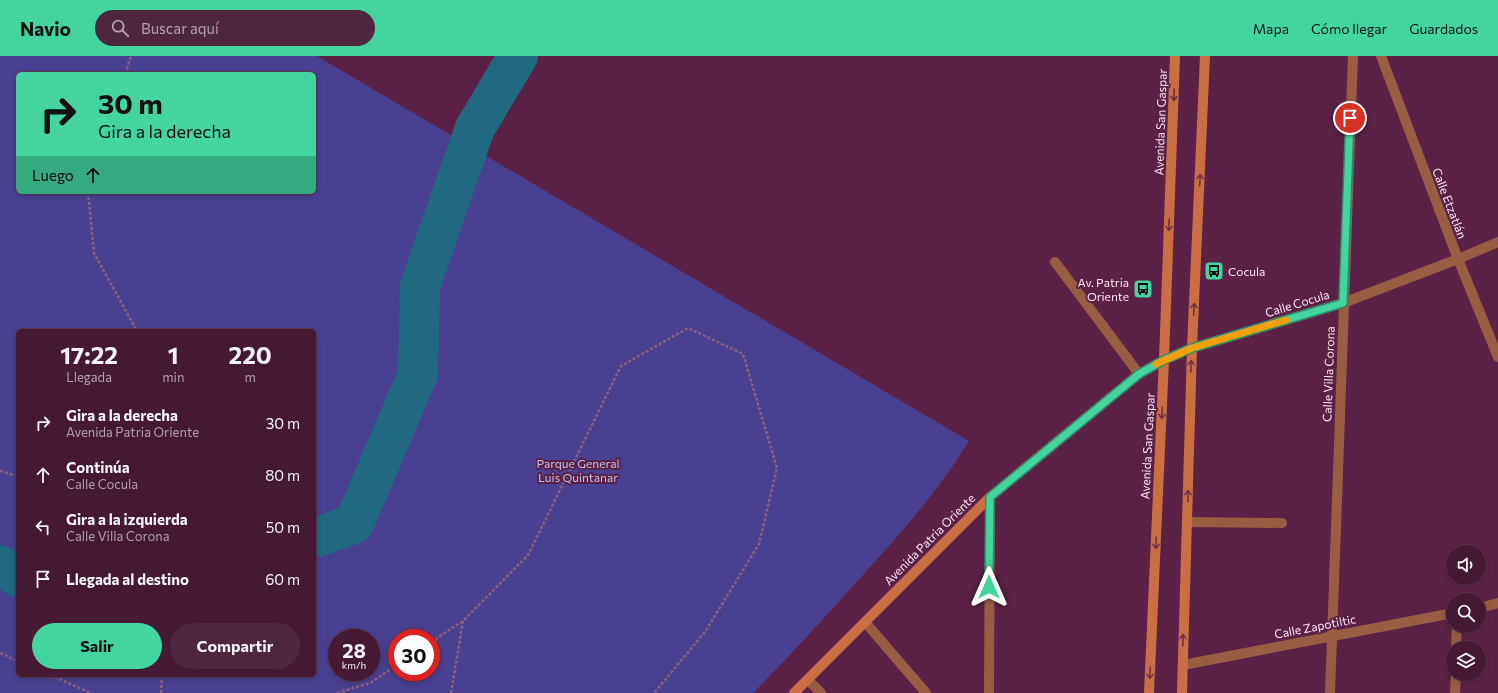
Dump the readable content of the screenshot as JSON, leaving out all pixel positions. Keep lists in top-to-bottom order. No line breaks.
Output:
{"streets":{"street":["Avenida San Gaspar","Calle Etzatlán","Calle Cocula","Calle Villa Corona","Avenida Patria Oriente","Calle Zapotiltic"]},"crossings":[["Avenida San Gaspar","Avenida Patria Oriente"],["Calle Etzatlán","Calle Cocula"],["Calle Cocula","Calle Villa Corona"],["Calle Cocula","Avenida Patria Oriente"],["Calle Villa Corona","Calle Zapotiltic"]],"parks":["Parque General Luis Quintanar"],"places":{"bus stop":["Cocula","Av. Patria Oriente"]},"page":{"header":"Navio","search":"Buscar aquí","nav":["Mapa","Cómo llegar","Guardados"],"turn":["30 m","Gira a la derecha"],"then":"Luego","eta":["17:22","Llegada","1","min","220","m"],"list":[{"name":"Gira a la derecha","note":"Avenida Patria Oriente","value":"30 m"},{"name":"Continúa","note":"Calle Cocula","value":"80 m"},{"name":"Gira a la izquierda","note":"Calle Villa Corona","value":"50 m"},{"name":"Llegada al destino","value":"60 m"}],"buttons":["Salir","Compartir"],"speed":"28 km/h","limit":"30"}}
